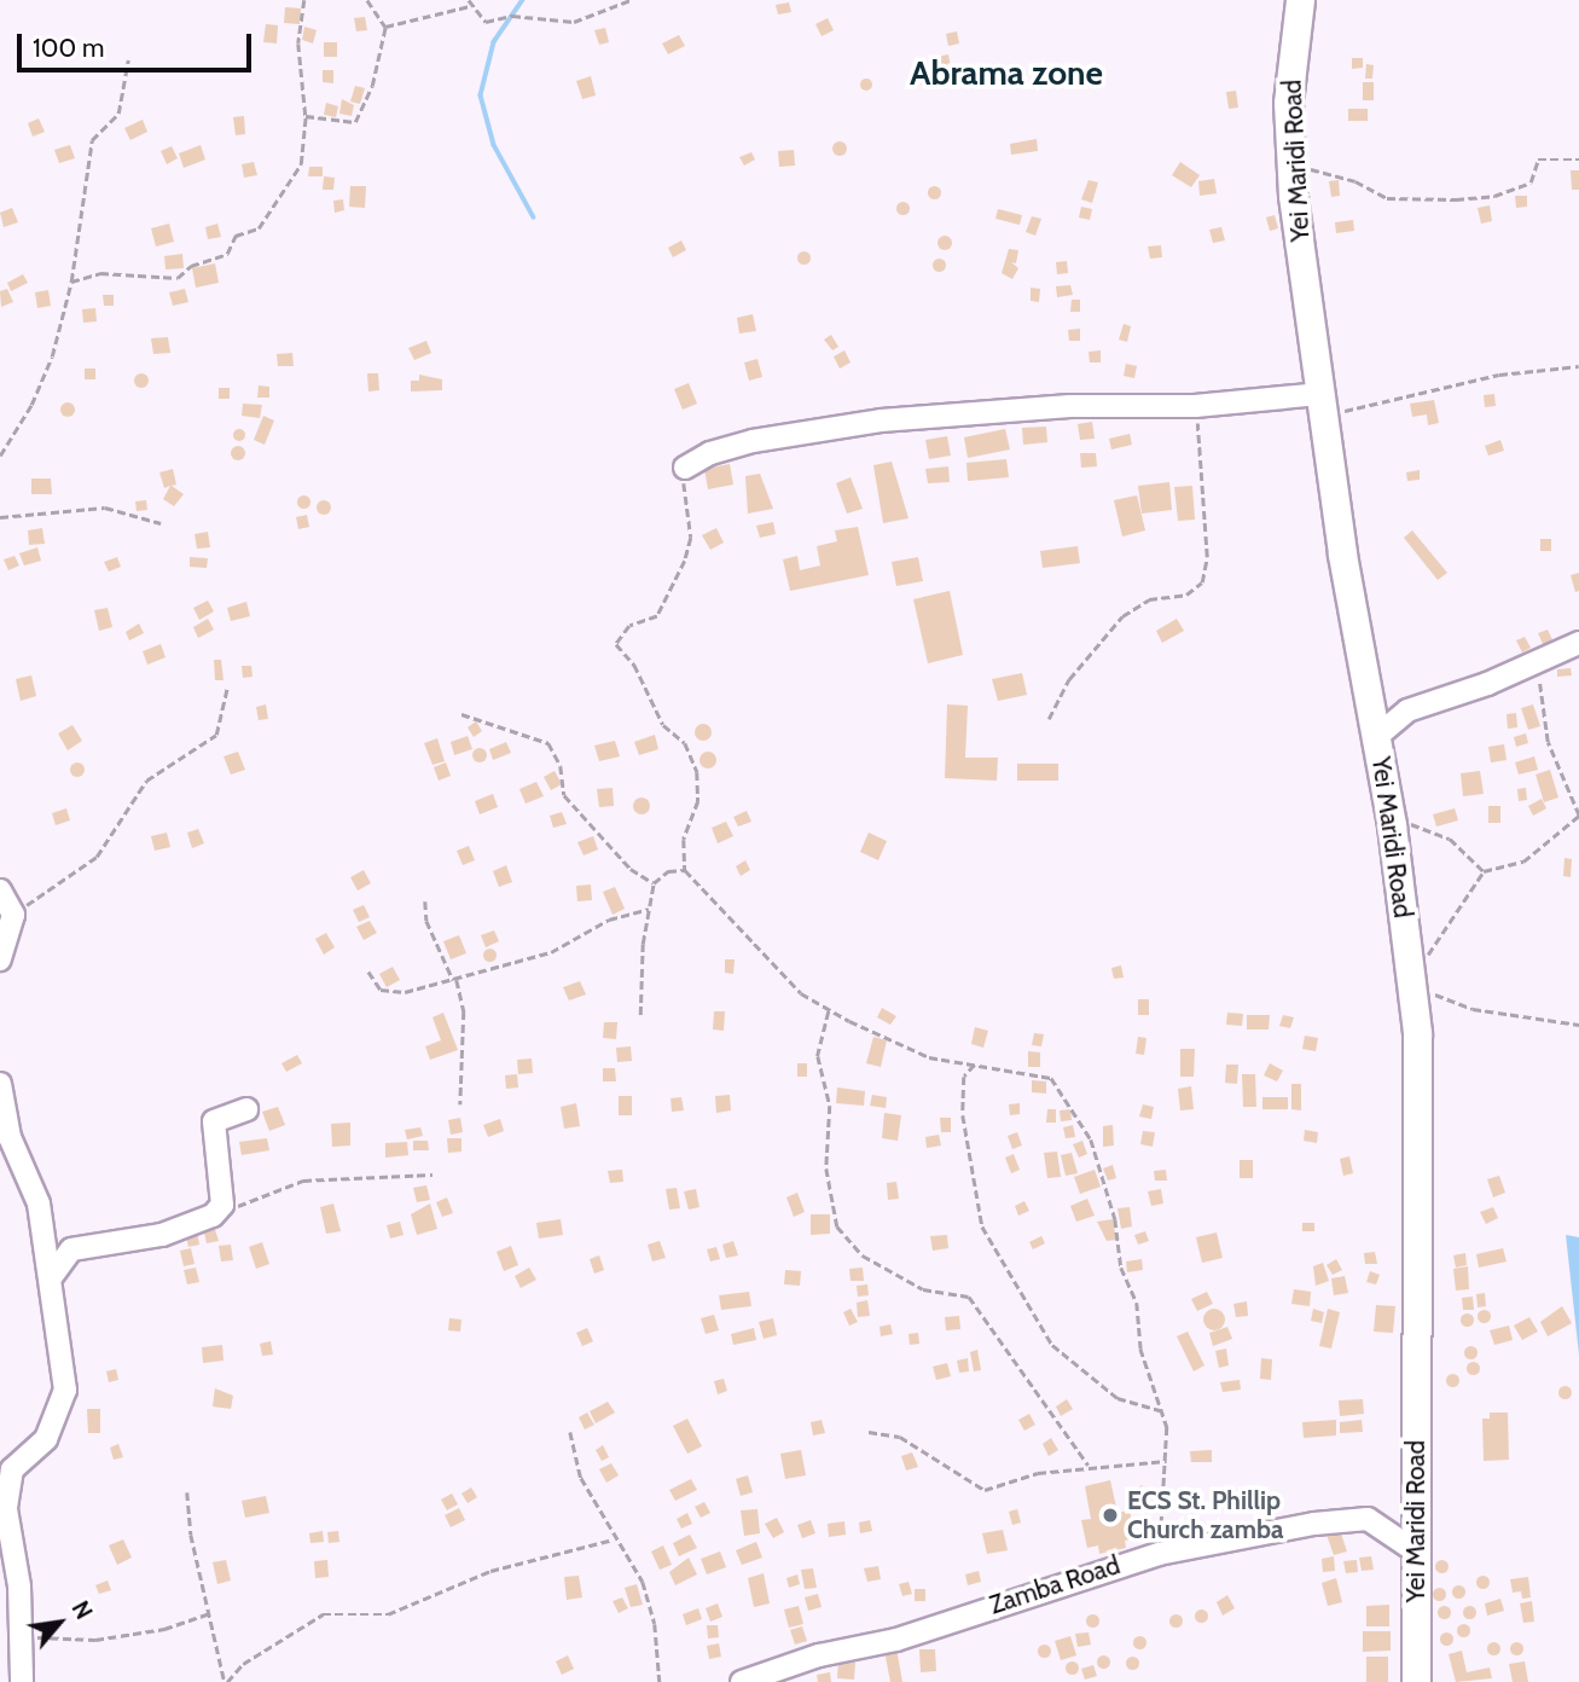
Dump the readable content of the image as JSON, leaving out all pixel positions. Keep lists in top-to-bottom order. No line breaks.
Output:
{"streets":{"main road":["Yei Maridi Road"],"street":["Zamba Road"]},"crossings":[["Yei Maridi Road","Zamba Road"]],"districts":["Abrama zone"],"places":["ECS St. Phillip Church zamba"],"scale_bar":"100 m","north":"top right"}
